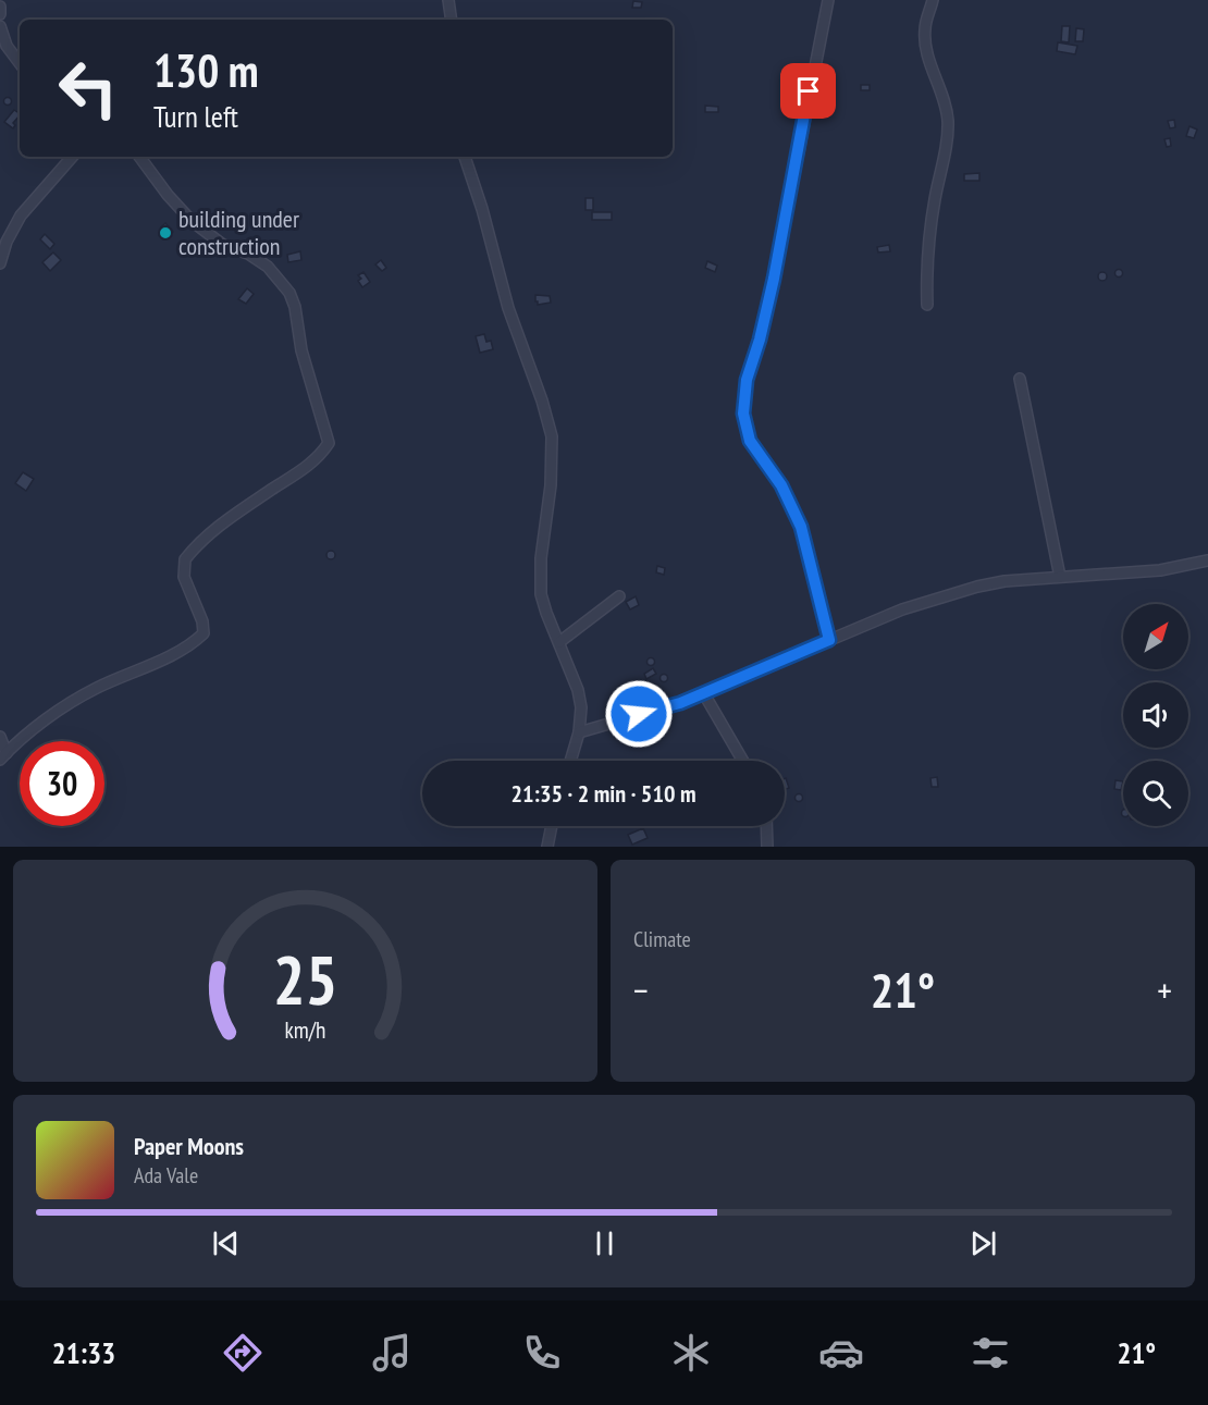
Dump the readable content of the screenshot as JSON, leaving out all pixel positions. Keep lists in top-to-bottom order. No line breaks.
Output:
{"places":["building under construction"],"north":"top right","page":{"turn":["130 m","Turn left"],"limit":"30","trip":"21:35 · 2 min · 510 m","tile":"Climate","heat":["−","21°","+"],"song":["Paper Moons","Ada Vale"],"tabs":["21:33","21°"],"gauge":["25","km/h"]}}
